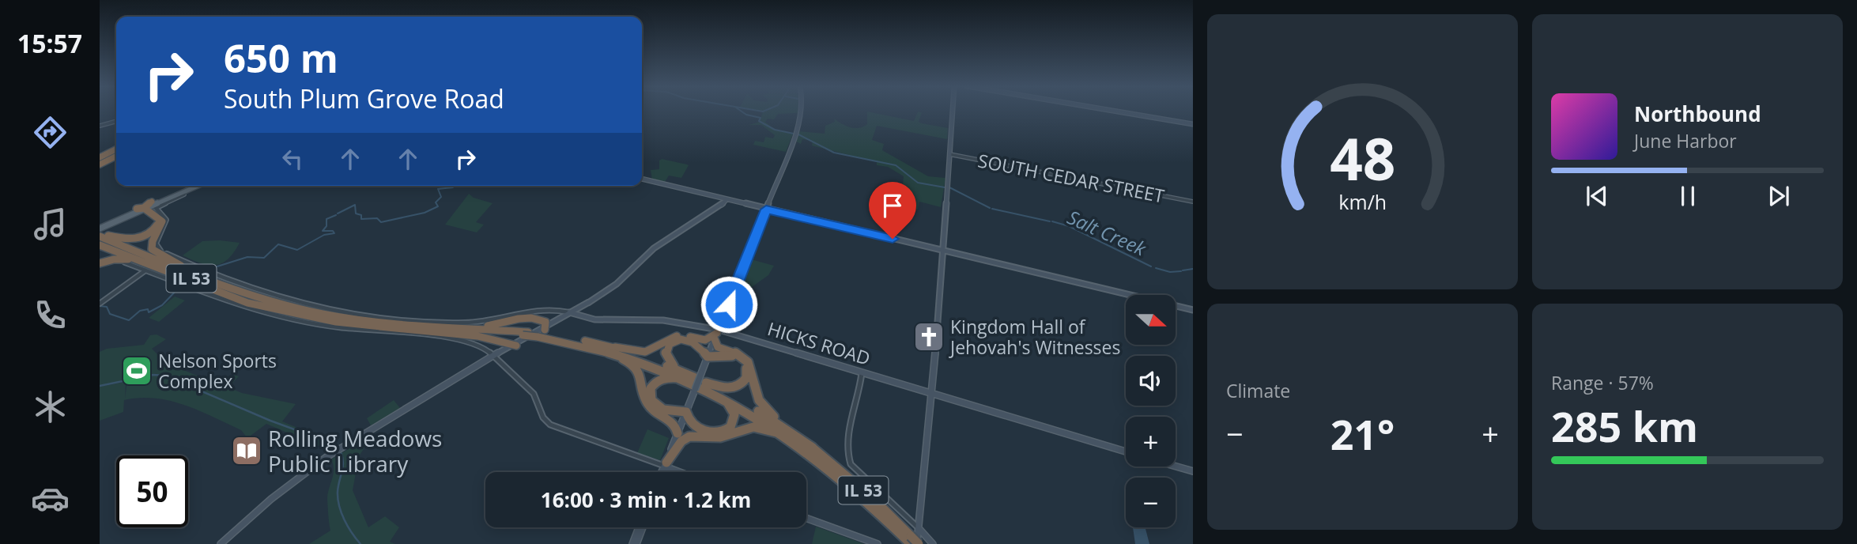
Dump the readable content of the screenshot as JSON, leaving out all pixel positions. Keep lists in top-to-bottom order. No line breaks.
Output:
{"streets":{"highway":["IL 53"],"main road":["HICKS ROAD"],"street":["SOUTH CEDAR STREET"]},"water":["Salt Creek"],"places":{"church":["Kingdom Hall of Jehovah's Witnesses"],"sports":["Nelson Sports Complex"],"library":["Rolling Meadows Public Library"]},"north":"right","page":{"tabs":"15:57","turn":["650 m","South Plum Grove Road"],"song":["Northbound","June Harbor"],"map_buttons":["+","−"],"tile":["Climate",["Range · 57%","285 km"]],"heat":["−","21°","+"],"limit":"50","trip":"16:00 · 3 min · 1.2 km","gauge":["48","km/h"]}}
